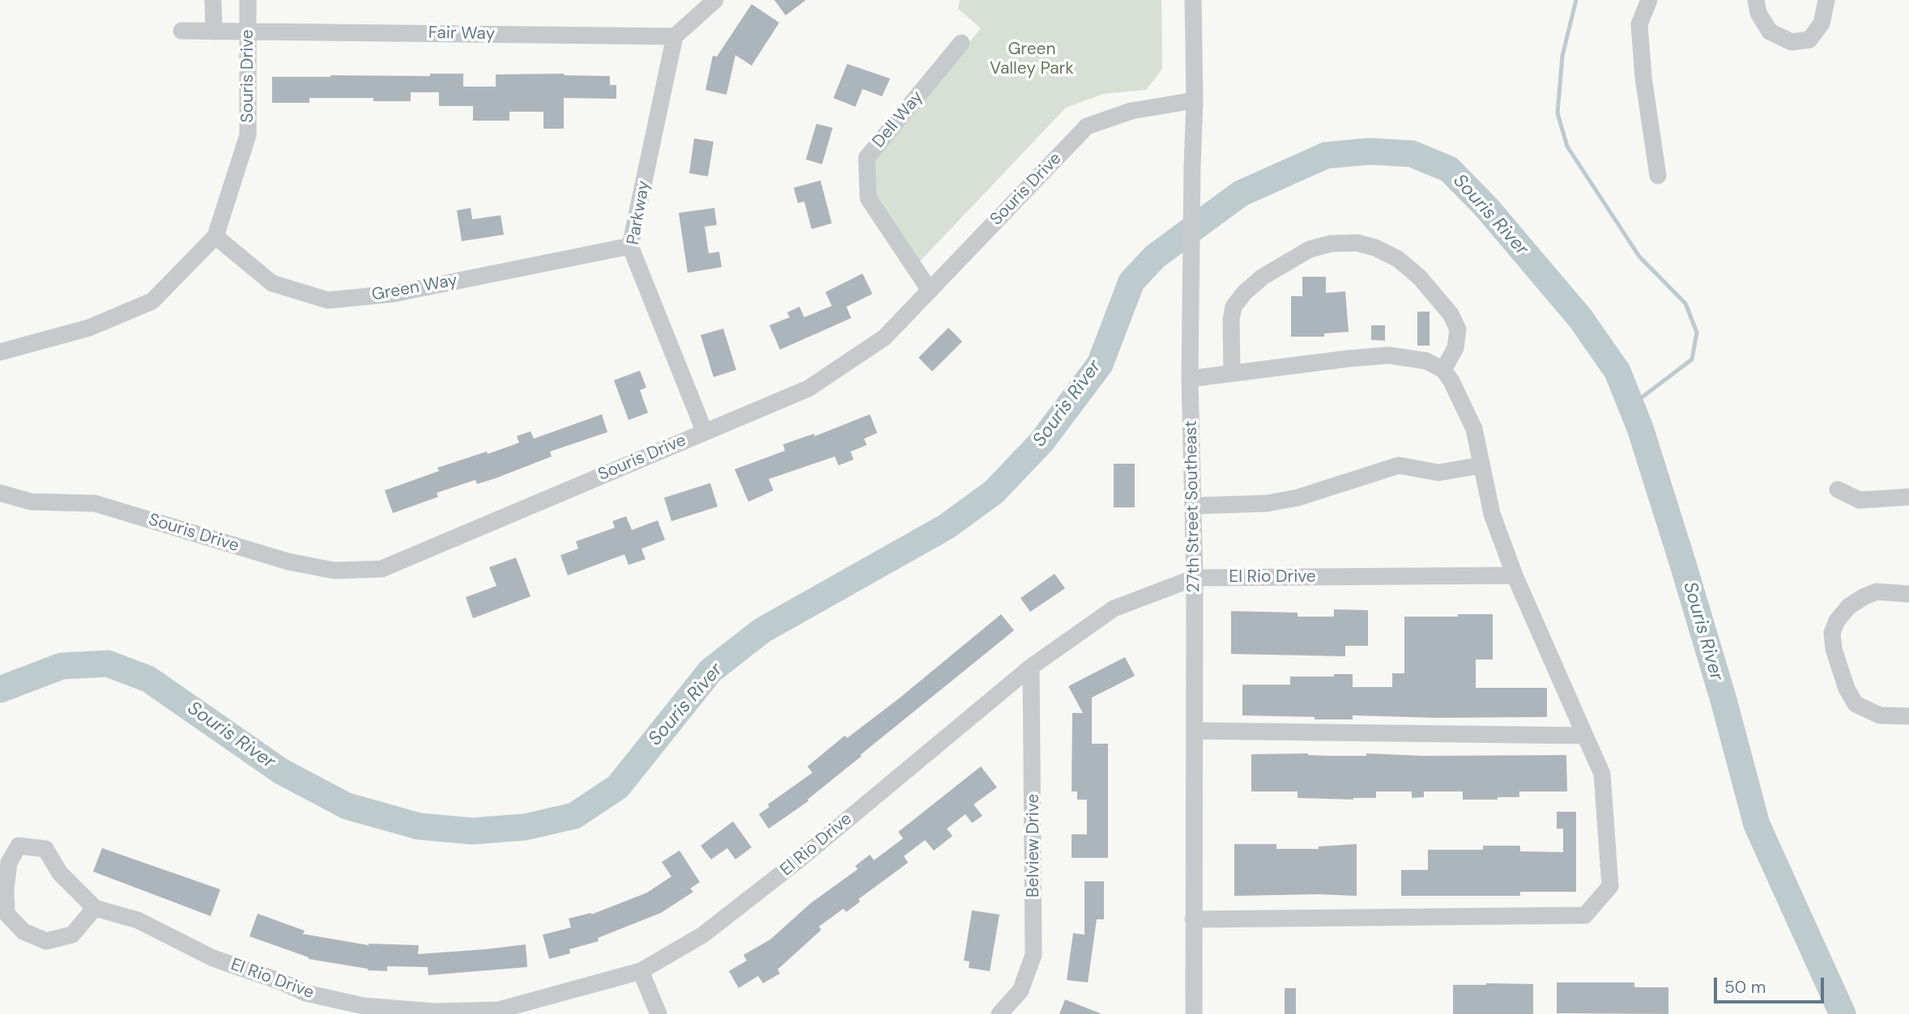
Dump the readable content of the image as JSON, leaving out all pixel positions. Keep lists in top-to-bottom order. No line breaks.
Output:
{"streets":{"street":["Fair Way","Souris Drive","Dell Way","Parkway","Green Way","27th Street Southeast","El Rio Drive","Belview Drive"]},"crossings":[["Fair Way","Souris Drive"],["Fair Way","Parkway"],["Souris Drive","Dell Way"],["Souris Drive","Parkway"],["Souris Drive","Green Way"],["Souris Drive","27th Street Southeast"],["Parkway","Green Way"],["27th Street Southeast","El Rio Drive"],["El Rio Drive","Belview Drive"]],"water":["Souris River"],"parks":["Green Valley Park"],"scale_bar":"50 m"}
